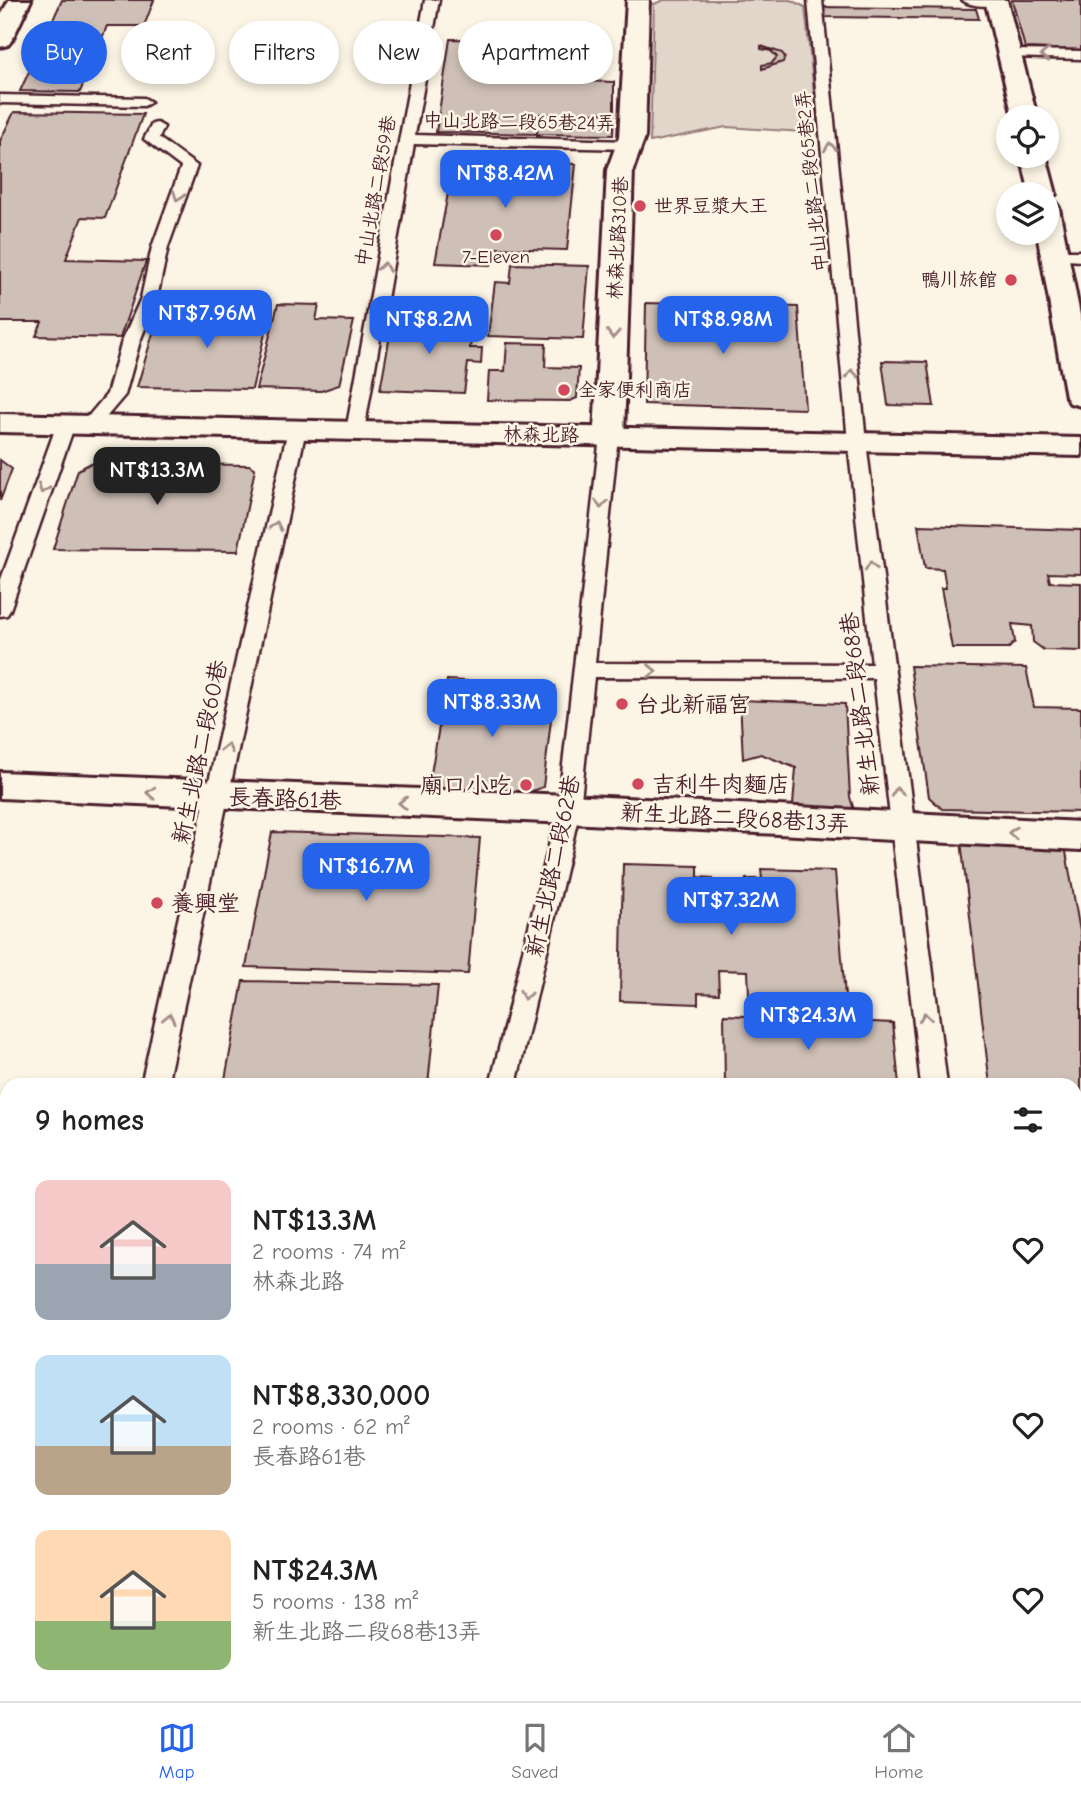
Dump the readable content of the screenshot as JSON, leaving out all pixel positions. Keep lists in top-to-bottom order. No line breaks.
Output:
{"streets":{"main road":["林森北路310巷","林森北路","長春路61巷","新生北路二段68巷13弄"],"lane":["中山北路二段65巷24弄","中山北路二段65巷2弄","中山北路二段59巷","新生北路二段68巷","新生北路二段60巷","新生北路二段62巷"]},"crossings":[["中山北路二段65巷24弄","中山北路二段59巷"],["中山北路二段65巷24弄","林森北路310巷"],["中山北路二段65巷2弄","林森北路"],["中山北路二段65巷2弄","新生北路二段68巷"],["中山北路二段59巷","林森北路"],["林森北路310巷","林森北路"],["林森北路310巷","新生北路二段62巷"],["林森北路","新生北路二段68巷"],["林森北路","新生北路二段60巷"],["林森北路","新生北路二段62巷"],["新生北路二段68巷","新生北路二段68巷13弄"],["新生北路二段60巷","長春路61巷"],["長春路61巷","新生北路二段68巷13弄"],["長春路61巷","新生北路二段62巷"],["新生北路二段68巷13弄","新生北路二段62巷"]],"one_way":["中山北路二段65巷2弄","中山北路二段59巷","林森北路310巷","新生北路二段68巷","新生北路二段60巷","長春路61巷","新生北路二段68巷13弄","新生北路二段62巷"],"places":["世界豆漿大王","7-Eleven","鴨川旅館","全家便利商店","台北新福宮","吉利牛肉麵店","廟口小吃","養興堂"],"page":{"chip":["Buy","Rent","Filters","New","Apartment"],"price":["NT$8.42M","NT$7.96M","NT$8.2M","NT$8.98M","NT$13.3M","NT$8.33M","NT$16.7M","NT$7.32M","NT$24.3M"],"heading":"9 homes","list":[{"name":"NT$13.3M","note":"2 rooms · 74 m² · 林森北路"},{"name":"NT$8,330,000","note":"2 rooms · 62 m² · 長春路61巷"},{"name":"NT$24.3M","note":"5 rooms · 138 m² · 新生北路二段68巷13弄"}],"tabs":["Map","Saved","Home"]}}
